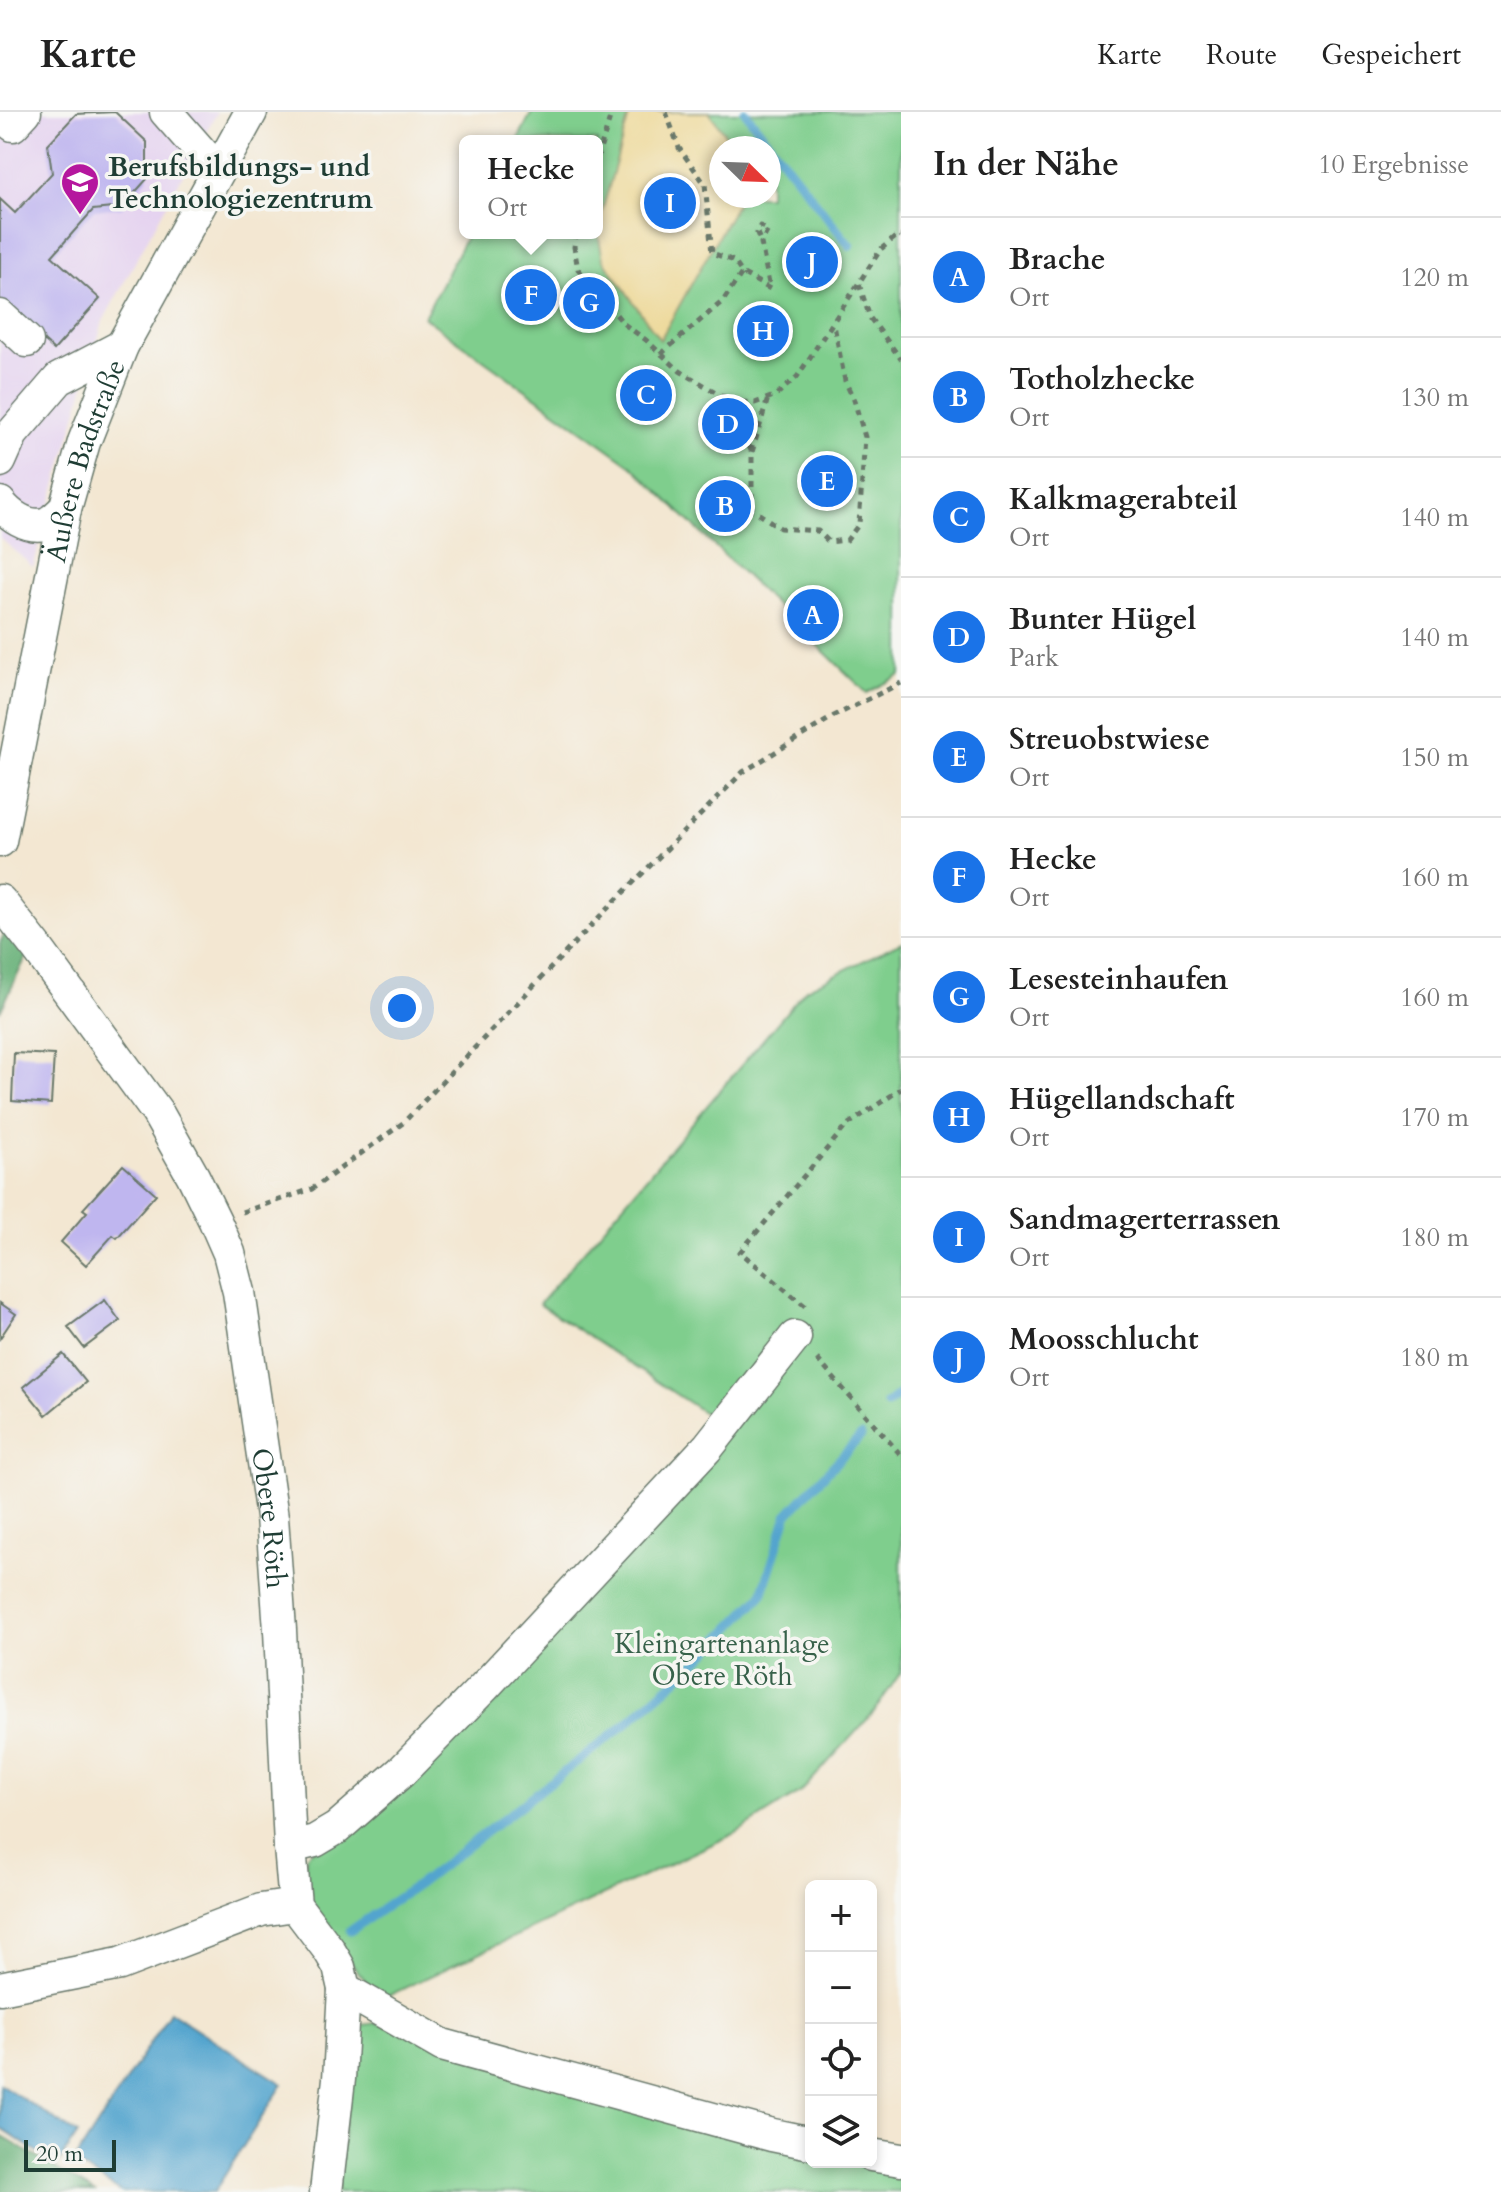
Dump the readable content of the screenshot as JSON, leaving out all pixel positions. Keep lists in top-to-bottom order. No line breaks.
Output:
{"streets":{"street":["Äußere Badstraße","Obere Röth"]},"parks":["Kleingartenanlage Obere Röth"],"places":{"school or university":["Berufsbildungs- und Technologiezentrum"]},"scale_bar":"20 m","north":"bottom right","page":{"header":"Karte","nav":["Karte","Route","Gespeichert"],"heading":["In der Nähe","10 Ergebnisse"],"popup":["Hecke","Ort"],"pins":["I","J","F","G","H","C","D","E","B","A"],"list":[{"mark":"A","name":"Brache","note":"Ort","value":"120 m"},{"mark":"B","name":"Totholzhecke","note":"Ort","value":"130 m"},{"mark":"C","name":"Kalkmagerabteil","note":"Ort","value":"140 m"},{"mark":"D","name":"Bunter Hügel","note":"Park","value":"140 m"},{"mark":"E","name":"Streuobstwiese","note":"Ort","value":"150 m"},{"mark":"F","name":"Hecke","note":"Ort","value":"160 m"},{"mark":"G","name":"Lesesteinhaufen","note":"Ort","value":"160 m"},{"mark":"H","name":"Hügellandschaft","note":"Ort","value":"170 m"},{"mark":"I","name":"Sandmagerterrassen","note":"Ort","value":"180 m"},{"mark":"J","name":"Moosschlucht","note":"Ort","value":"180 m"}],"map_buttons":["+","−"],"scale":"20 m"}}
